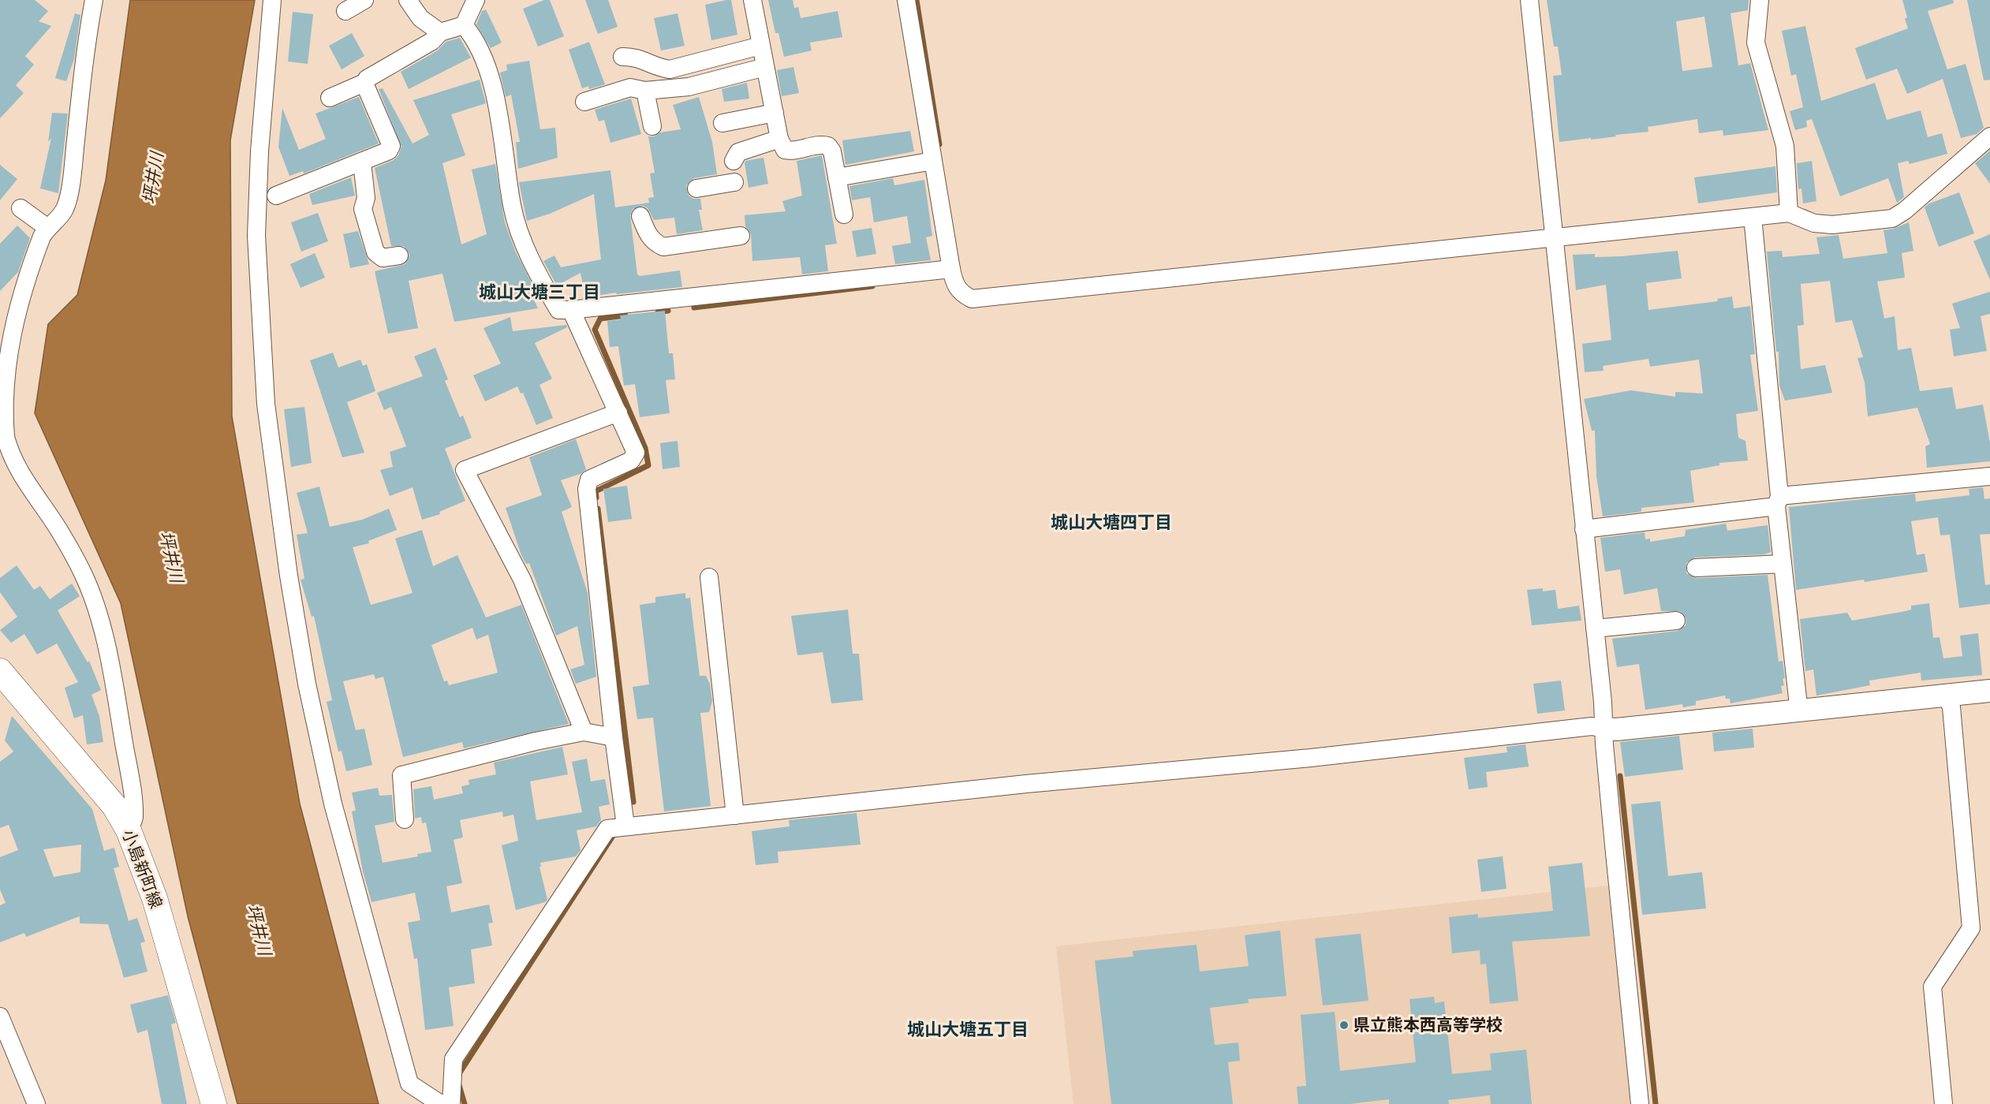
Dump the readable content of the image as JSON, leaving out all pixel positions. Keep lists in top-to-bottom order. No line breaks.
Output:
{"streets":{"main road":["小島新町線"]},"districts":["城山大塘三丁目","城山大塘四丁目","城山大塘五丁目"],"water":["坪井川"],"places":["県立熊本西高等学校"]}
